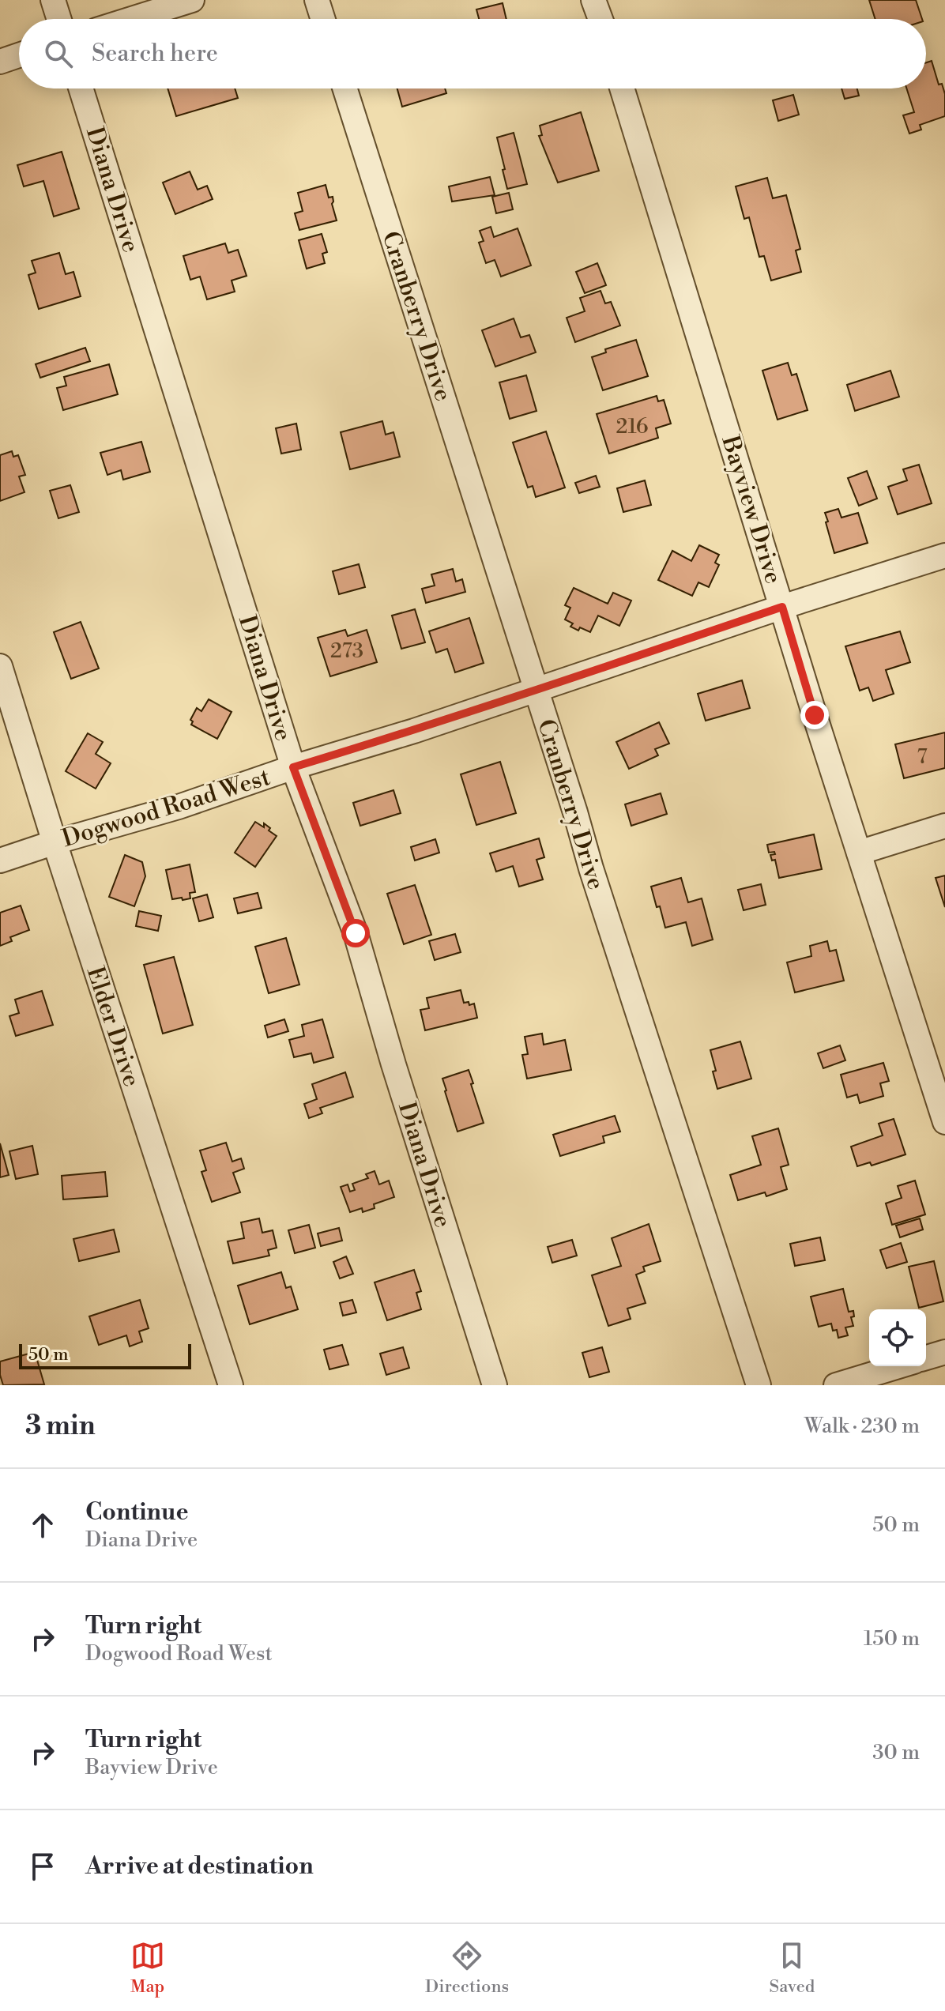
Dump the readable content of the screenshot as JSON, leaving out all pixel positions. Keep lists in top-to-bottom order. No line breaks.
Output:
{"streets":{"street":["Diana Drive","Cranberry Drive","Bayview Drive","Dogwood Road West","Elder Drive"]},"crossings":[["Diana Drive","Dogwood Road West"],["Cranberry Drive","Dogwood Road West"],["Bayview Drive","Dogwood Road West"],["Dogwood Road West","Elder Drive"]],"house_numbers":["216","273","7"],"scale_bar":"50 m","page":{"search":"Search here","scale":"50 m","heading":["3 min","Walk · 230 m"],"list":[["Continue","Diana Drive","50 m"],["Turn right","Dogwood Road West","150 m"],["Turn right","Bayview Drive","30 m"],"Arrive at destination"],"nav":["Map","Directions","Saved"]}}
